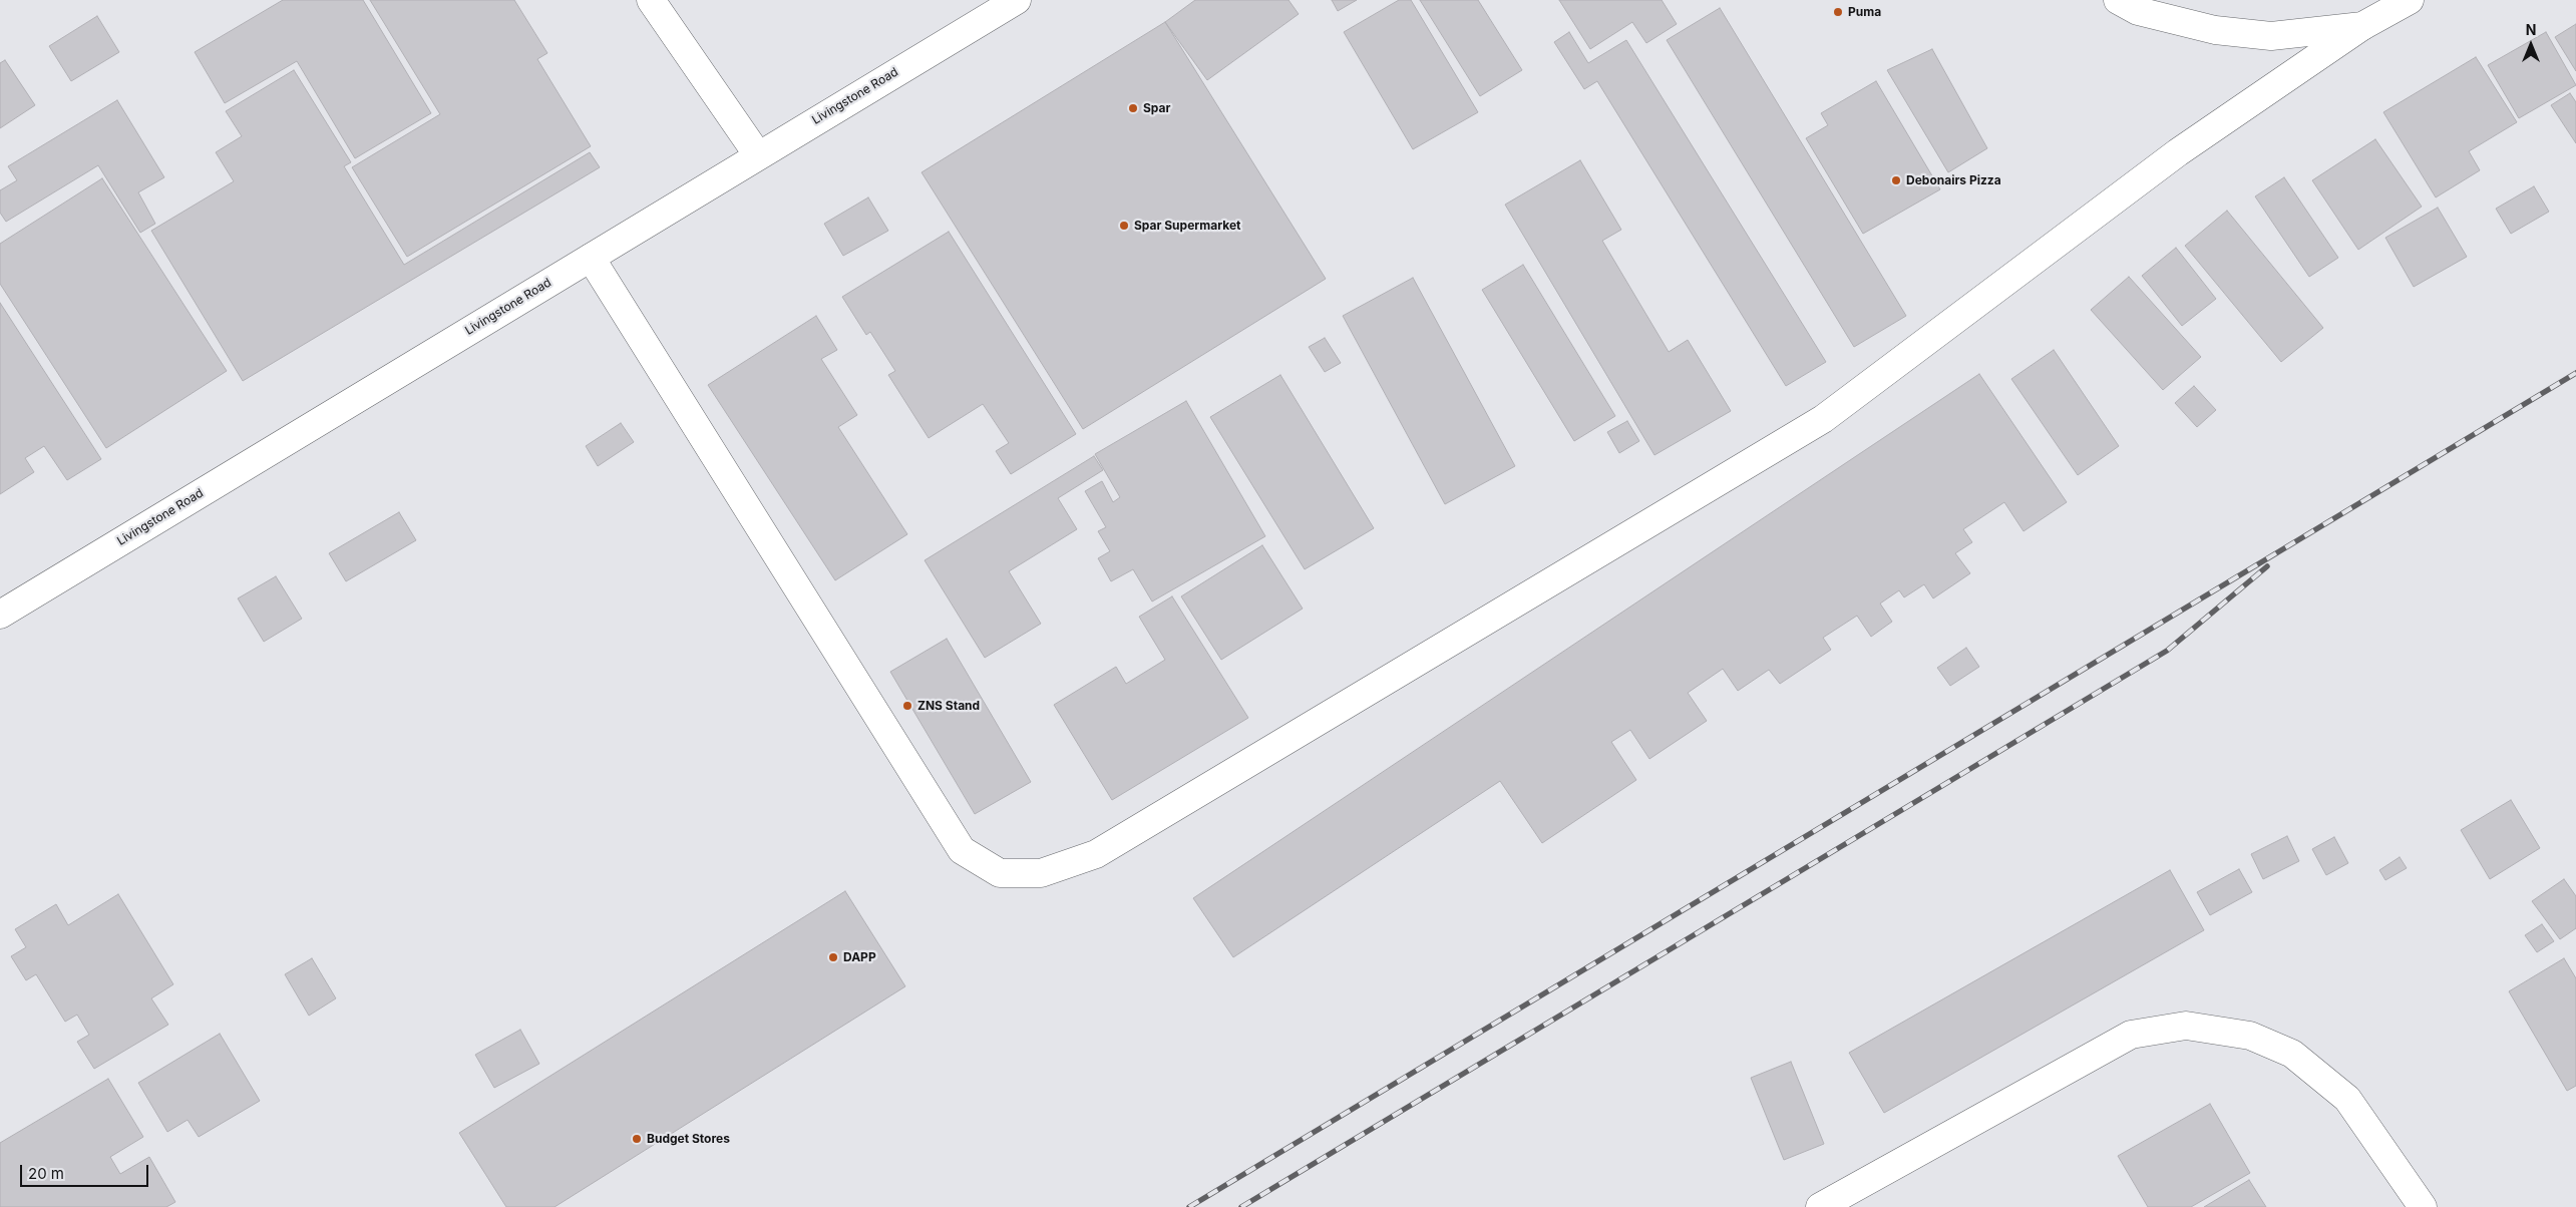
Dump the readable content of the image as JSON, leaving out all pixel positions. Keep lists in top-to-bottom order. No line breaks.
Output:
{"streets":{"main road":["Livingstone Road"]},"places":["Puma","Spar","Debonairs Pizza","Spar Supermarket","ZNS Stand","DAPP","Budget Stores"],"scale_bar":"20 m","north":"top"}
